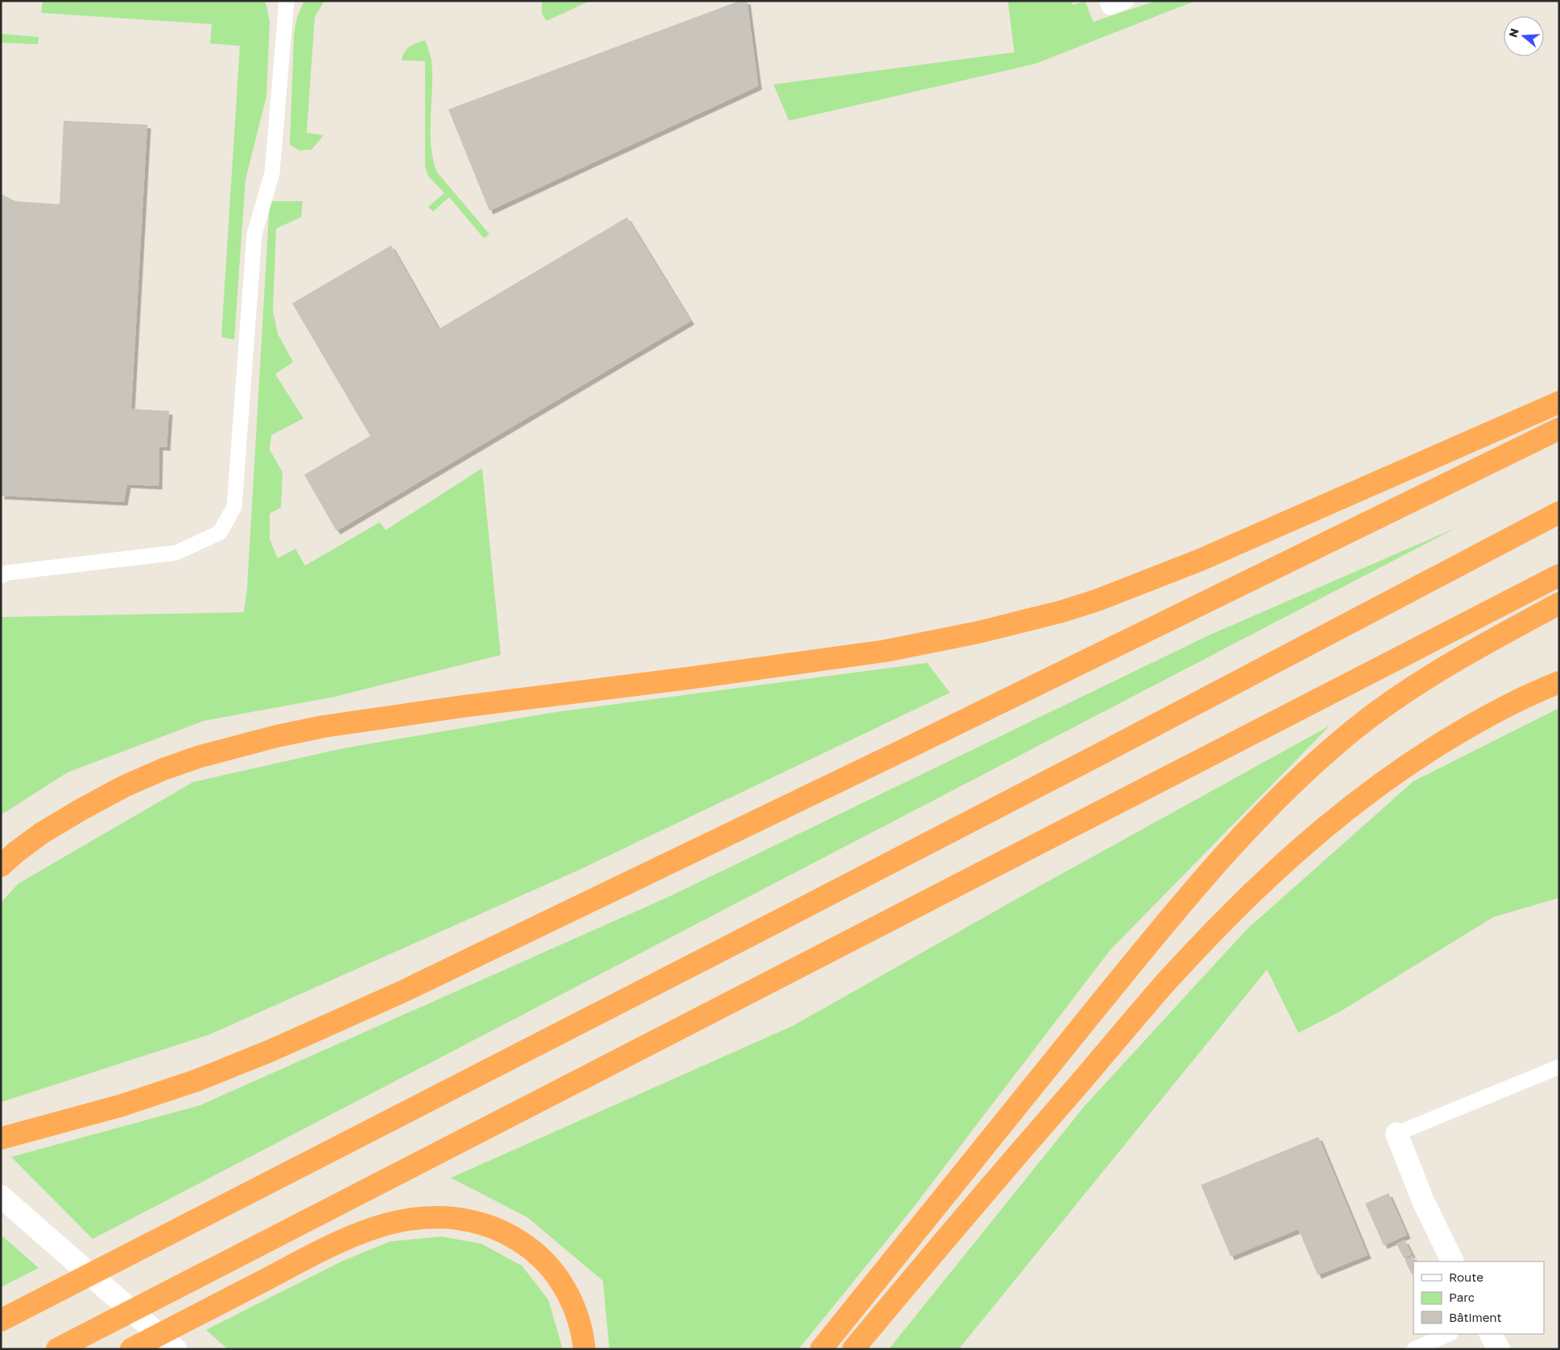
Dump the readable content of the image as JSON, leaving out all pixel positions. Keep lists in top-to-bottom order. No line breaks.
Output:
{"legend":["Route","Parc","Bâtiment"],"north":"left"}
